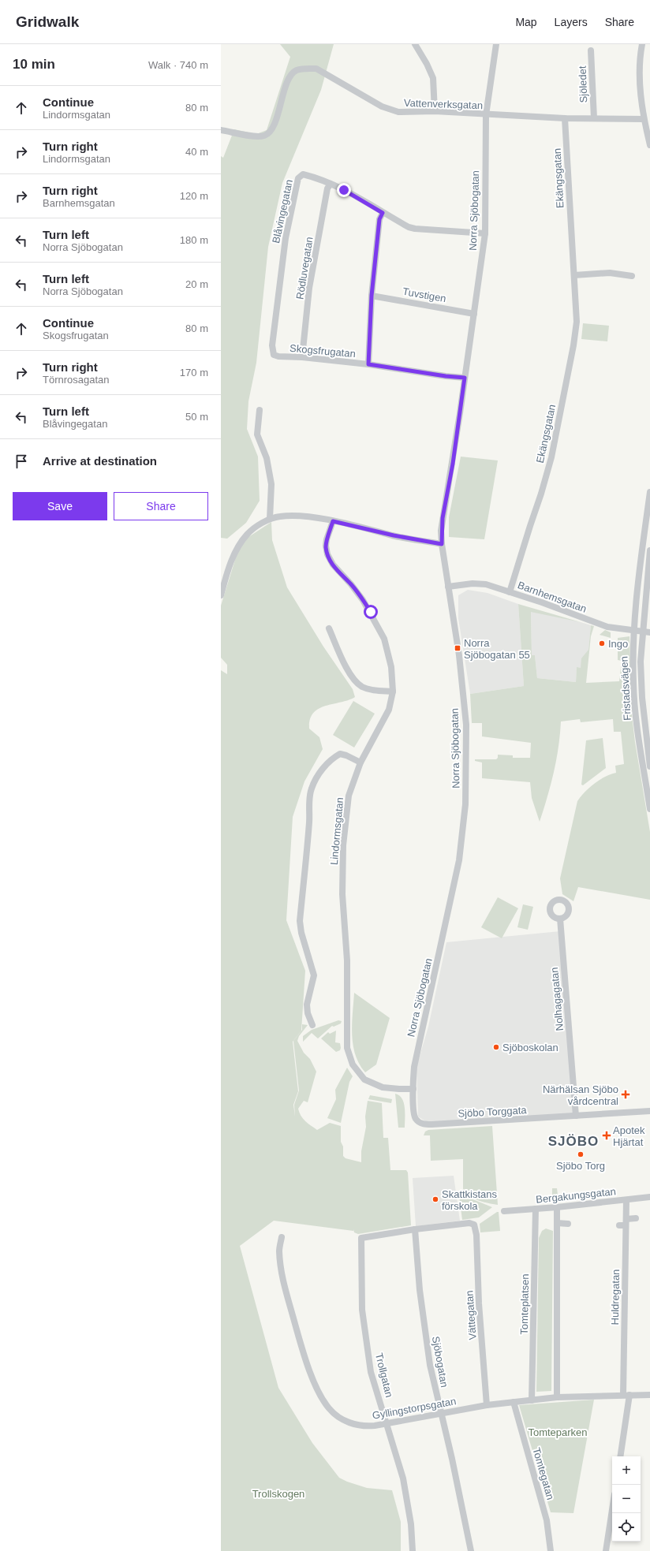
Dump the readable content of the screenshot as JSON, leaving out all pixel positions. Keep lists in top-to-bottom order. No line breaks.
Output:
{"streets":{"street":["Sjöledet","Vattenverksgatan","Ekängsgatan","Norra Sjöbogatan","Blåvingegatan","Rödluvegatan","Tuvstigen","Skogsfrugatan","Barnhemsgatan","Fristadsvägen","Lindormsgatan","Nolhagagatan","Sjöbo Torggata","Bergakungsgatan","Huldregatan","Tomteplatsen","Vättegatan","Sjöbogatan","Trollgatan","Gyllingstorpsgatan","Tomtegatan"]},"crossings":[["Sjöledet","Vattenverksgatan"],["Vattenverksgatan","Ekängsgatan"],["Vattenverksgatan","Norra Sjöbogatan"],["Ekängsgatan","Barnhemsgatan"],["Norra Sjöbogatan","Blåvingegatan"],["Norra Sjöbogatan","Tuvstigen"],["Norra Sjöbogatan","Skogsfrugatan"],["Norra Sjöbogatan","Barnhemsgatan"],["Norra Sjöbogatan","Lindormsgatan"],["Norra Sjöbogatan","Sjöbo Torggata"],["Blåvingegatan","Rödluvegatan"],["Blåvingegatan","Skogsfrugatan"],["Rödluvegatan","Skogsfrugatan"],["Barnhemsgatan","Fristadsvägen"],["Nolhagagatan","Sjöbo Torggata"],["Bergakungsgatan","Huldregatan"],["Bergakungsgatan","Tomteplatsen"],["Huldregatan","Gyllingstorpsgatan"],["Tomteplatsen","Gyllingstorpsgatan"],["Vättegatan","Sjöbogatan"],["Vättegatan","Trollgatan"],["Vättegatan","Gyllingstorpsgatan"],["Sjöbogatan","Trollgatan"],["Sjöbogatan","Gyllingstorpsgatan"],["Trollgatan","Gyllingstorpsgatan"],["Gyllingstorpsgatan","Tomtegatan"]],"districts":["SJÖBO"],"parks":["Tomteparken","Trollskogen"],"places":{"other":["Ingo","Sjöboskolan","Sjöbo Torg","Skattkistans förskola"],"transit":["Norra Sjöbogatan 55"],"health":["Närhälsan Sjöbo vårdcentral","Apotek Hjärtat"]},"page":{"header":"Gridwalk","nav":["Map","Layers","Share"],"heading":["10 min","Walk · 740 m"],"list":[["Continue","Lindormsgatan","80 m"],["Turn right","Lindormsgatan","40 m"],["Turn right","Barnhemsgatan","120 m"],["Turn left","Norra Sjöbogatan","180 m"],["Turn left","Norra Sjöbogatan","20 m"],["Continue","Skogsfrugatan","80 m"],["Turn right","Törnrosagatan","170 m"],["Turn left","Blåvingegatan","50 m"],"Arrive at destination"],"buttons":["Save","Share"],"map_buttons":["+","−"]}}
